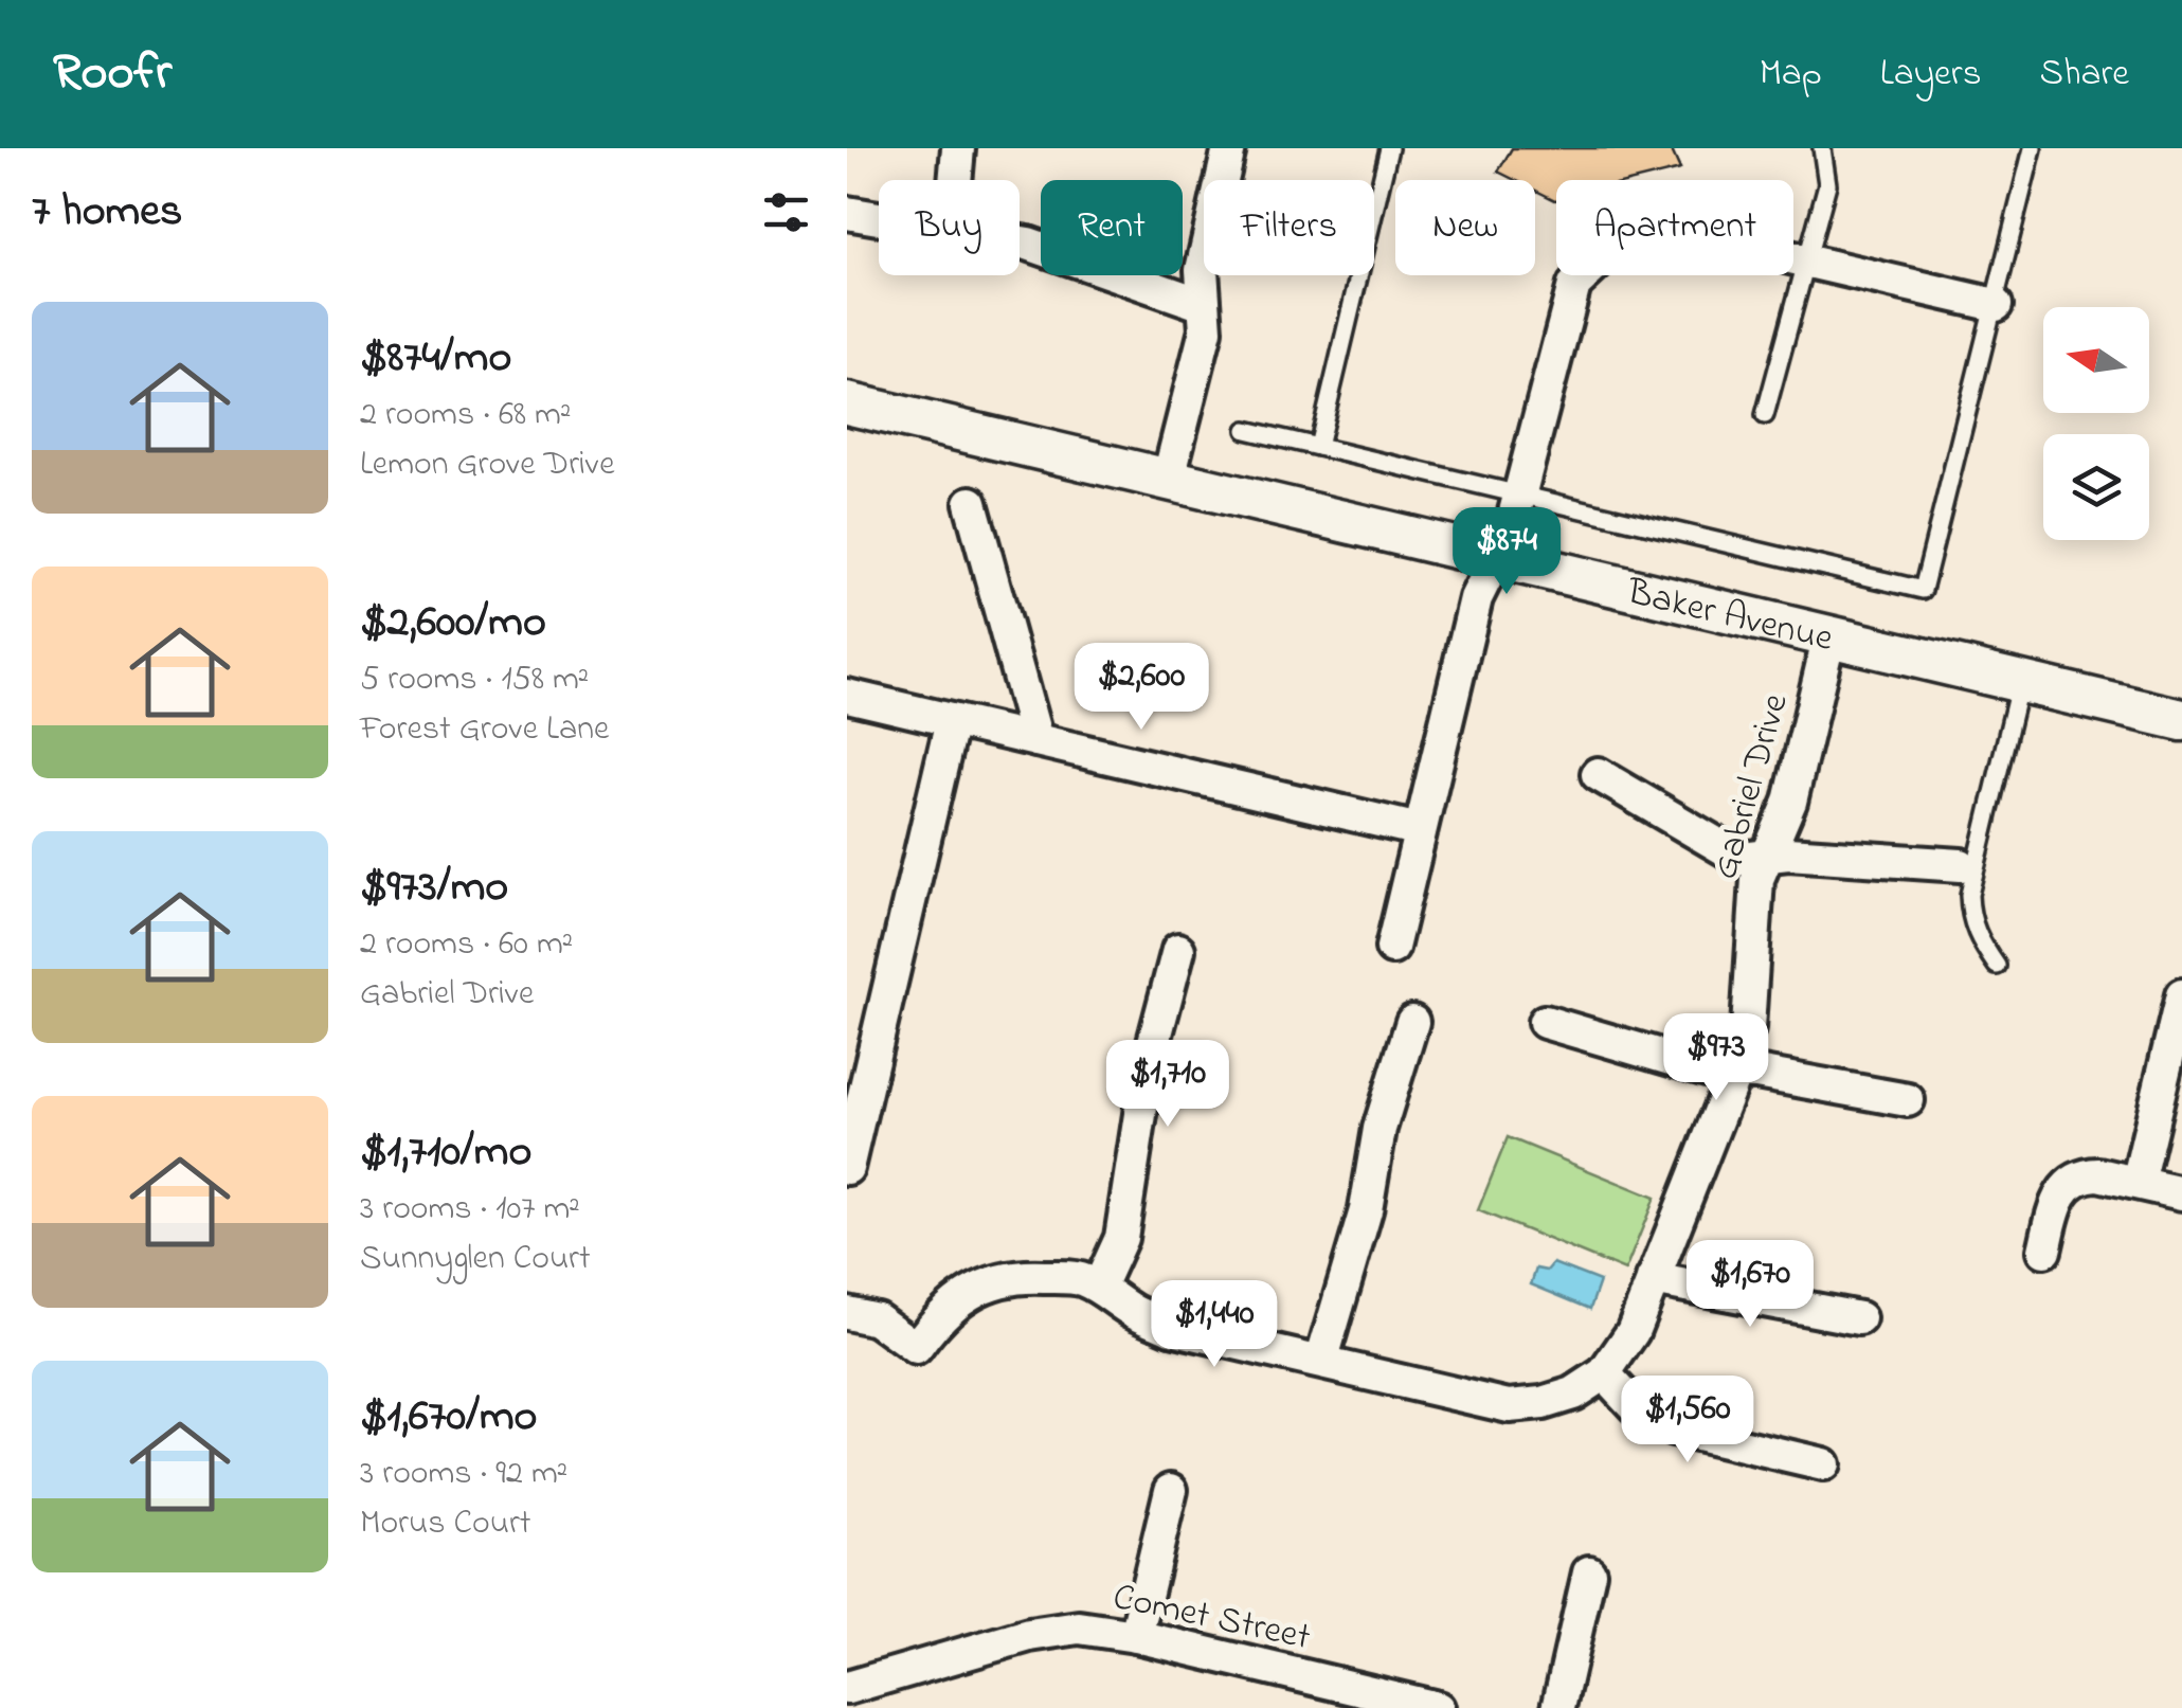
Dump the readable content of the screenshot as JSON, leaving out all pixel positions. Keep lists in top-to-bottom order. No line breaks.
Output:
{"streets":{"street":["Baker Avenue","Gabriel Drive","Comet Street"]},"crossings":[["Baker Avenue","Gabriel Drive"]],"north":"left","page":{"header":"Roofr","nav":["Map","Layers","Share"],"heading":"7 homes","chip":["Buy","Rent","Filters","New","Apartment"],"list":[{"name":"$874/mo","note":"2 rooms · 68 m² · Lemon Grove Drive"},{"name":"$2,600/mo","note":"5 rooms · 158 m² · Forest Grove Lane"},{"name":"$973/mo","note":"2 rooms · 60 m² · Gabriel Drive"},{"name":"$1,710/mo","note":"3 rooms · 107 m² · Sunnyglen Court"},{"name":"$1,670/mo","note":"3 rooms · 92 m² · Morus Court"}],"price":["$874","$2,600","$973","$1,710","$1,670","$1,440","$1,560"]}}
